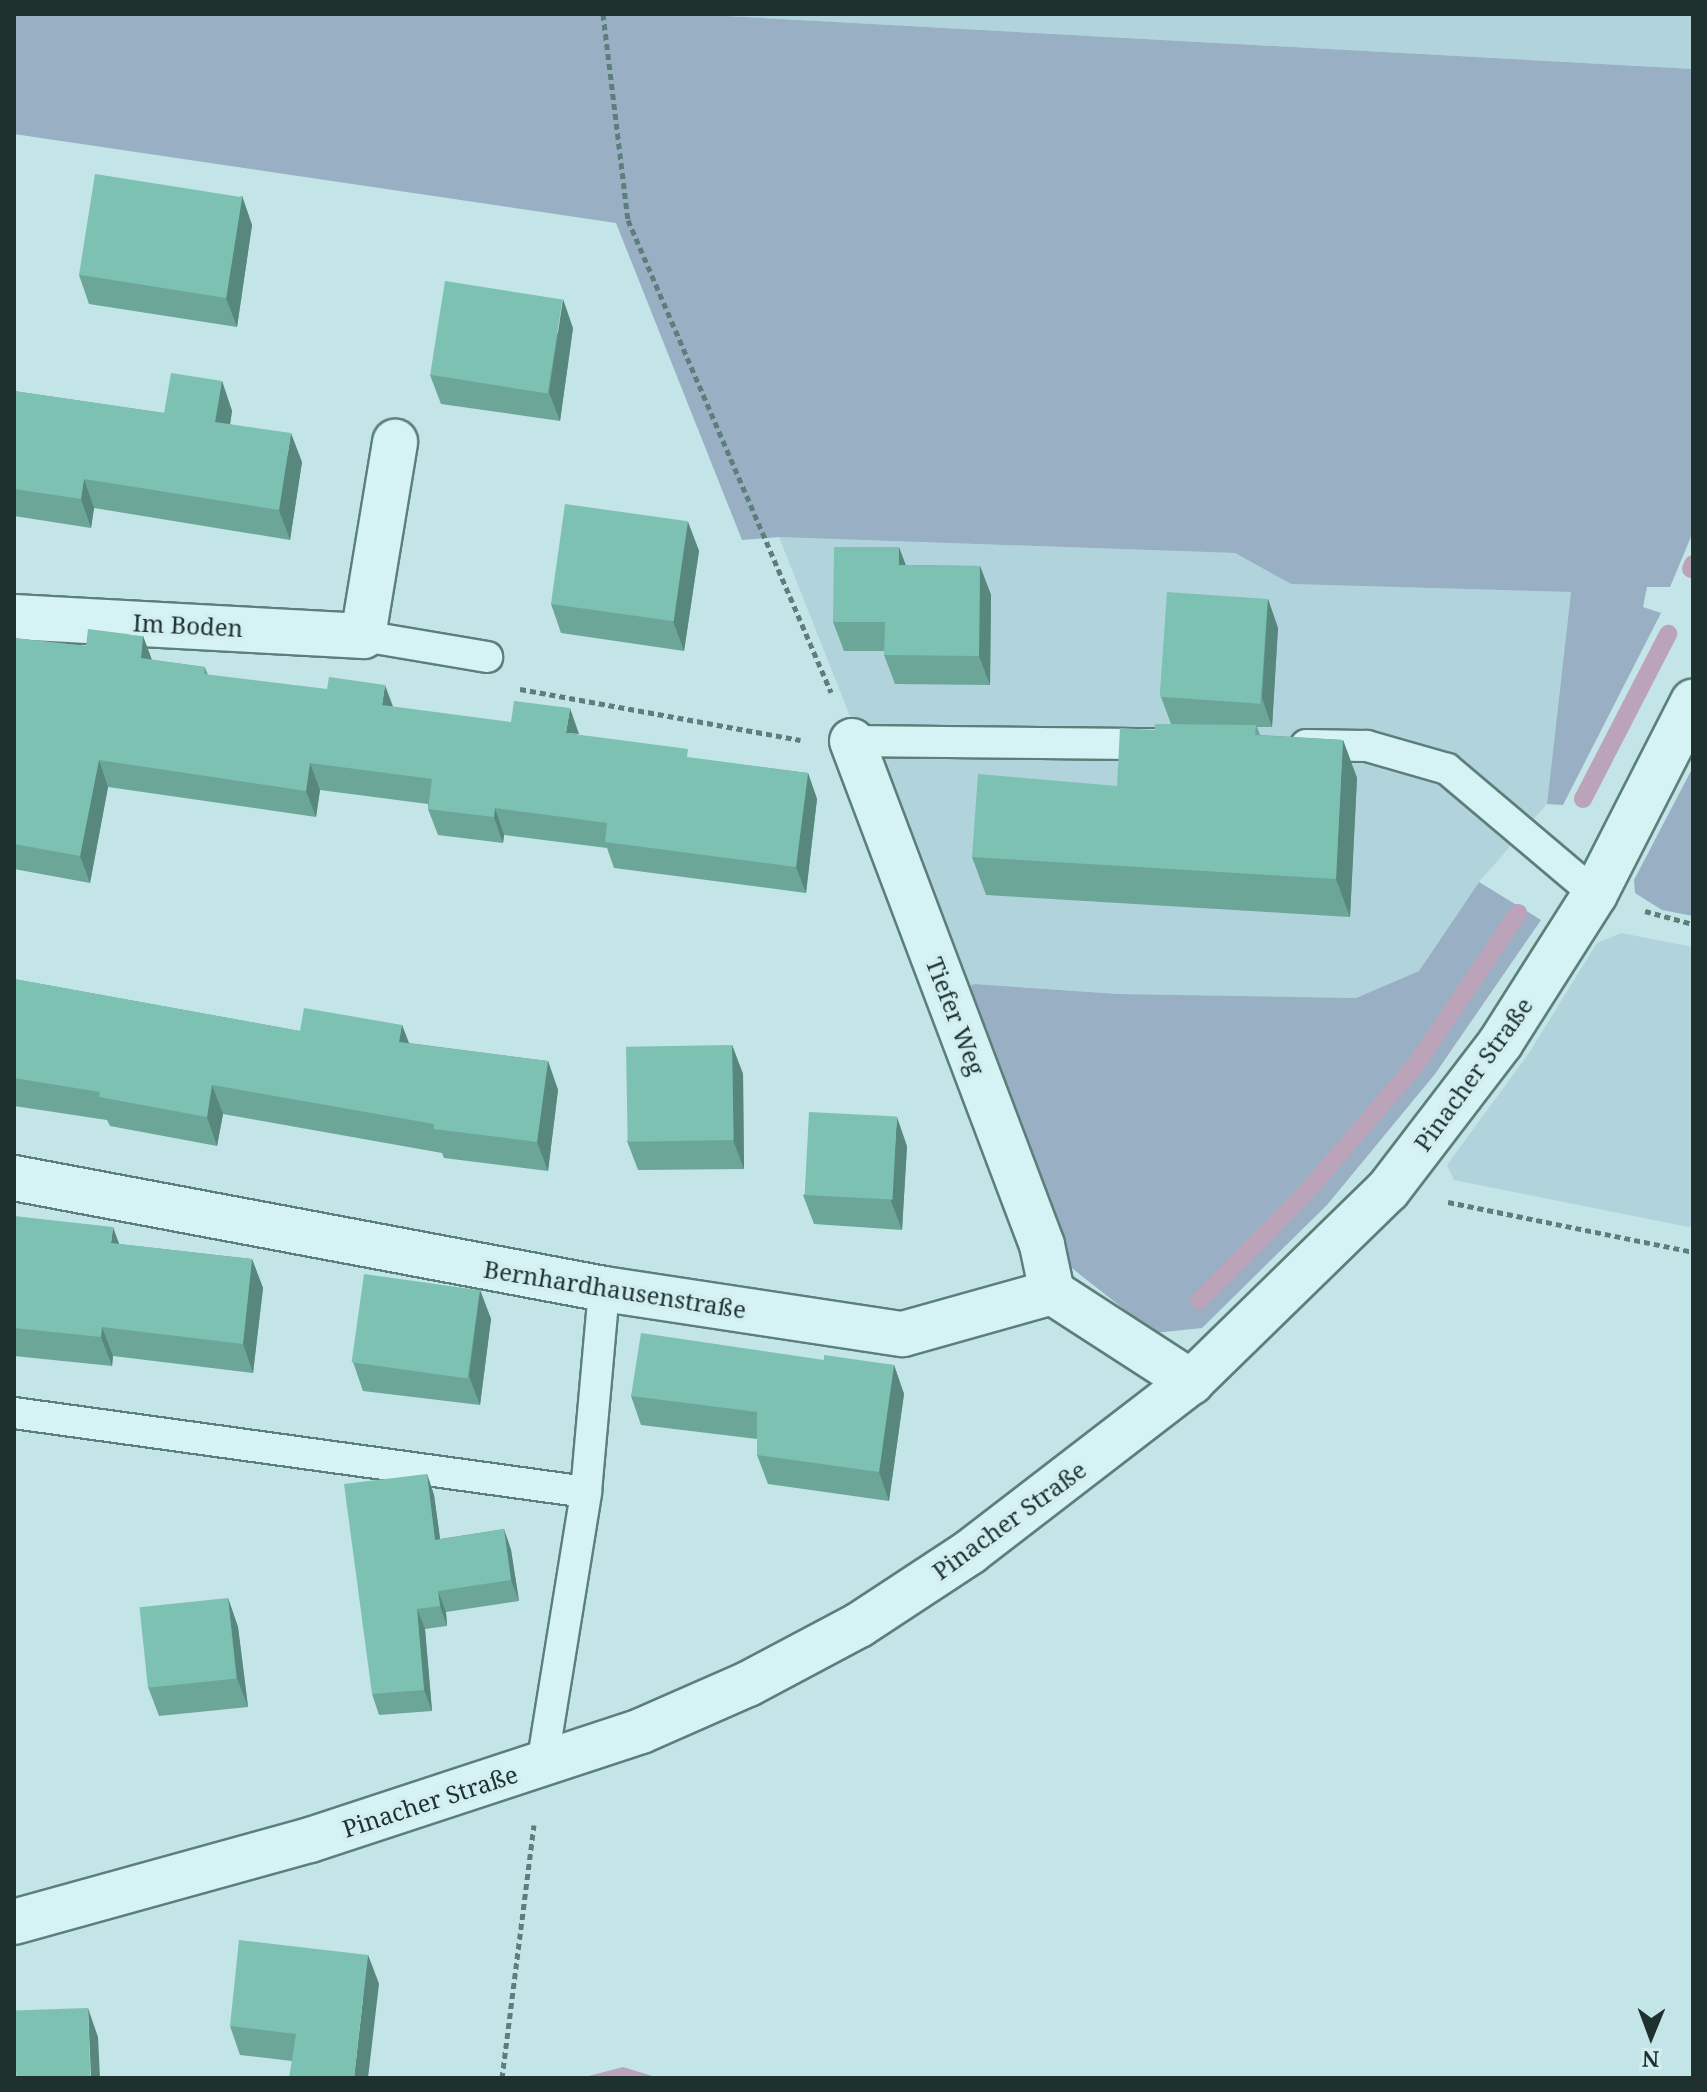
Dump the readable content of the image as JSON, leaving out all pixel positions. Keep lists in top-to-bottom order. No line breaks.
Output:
{"streets":{"street":["Im Boden","Tiefer Weg","Pinacher Straße","Bernhardhausenstraße"]},"crossings":[["Tiefer Weg","Bernhardhausenstraße"]],"north":"bottom"}
